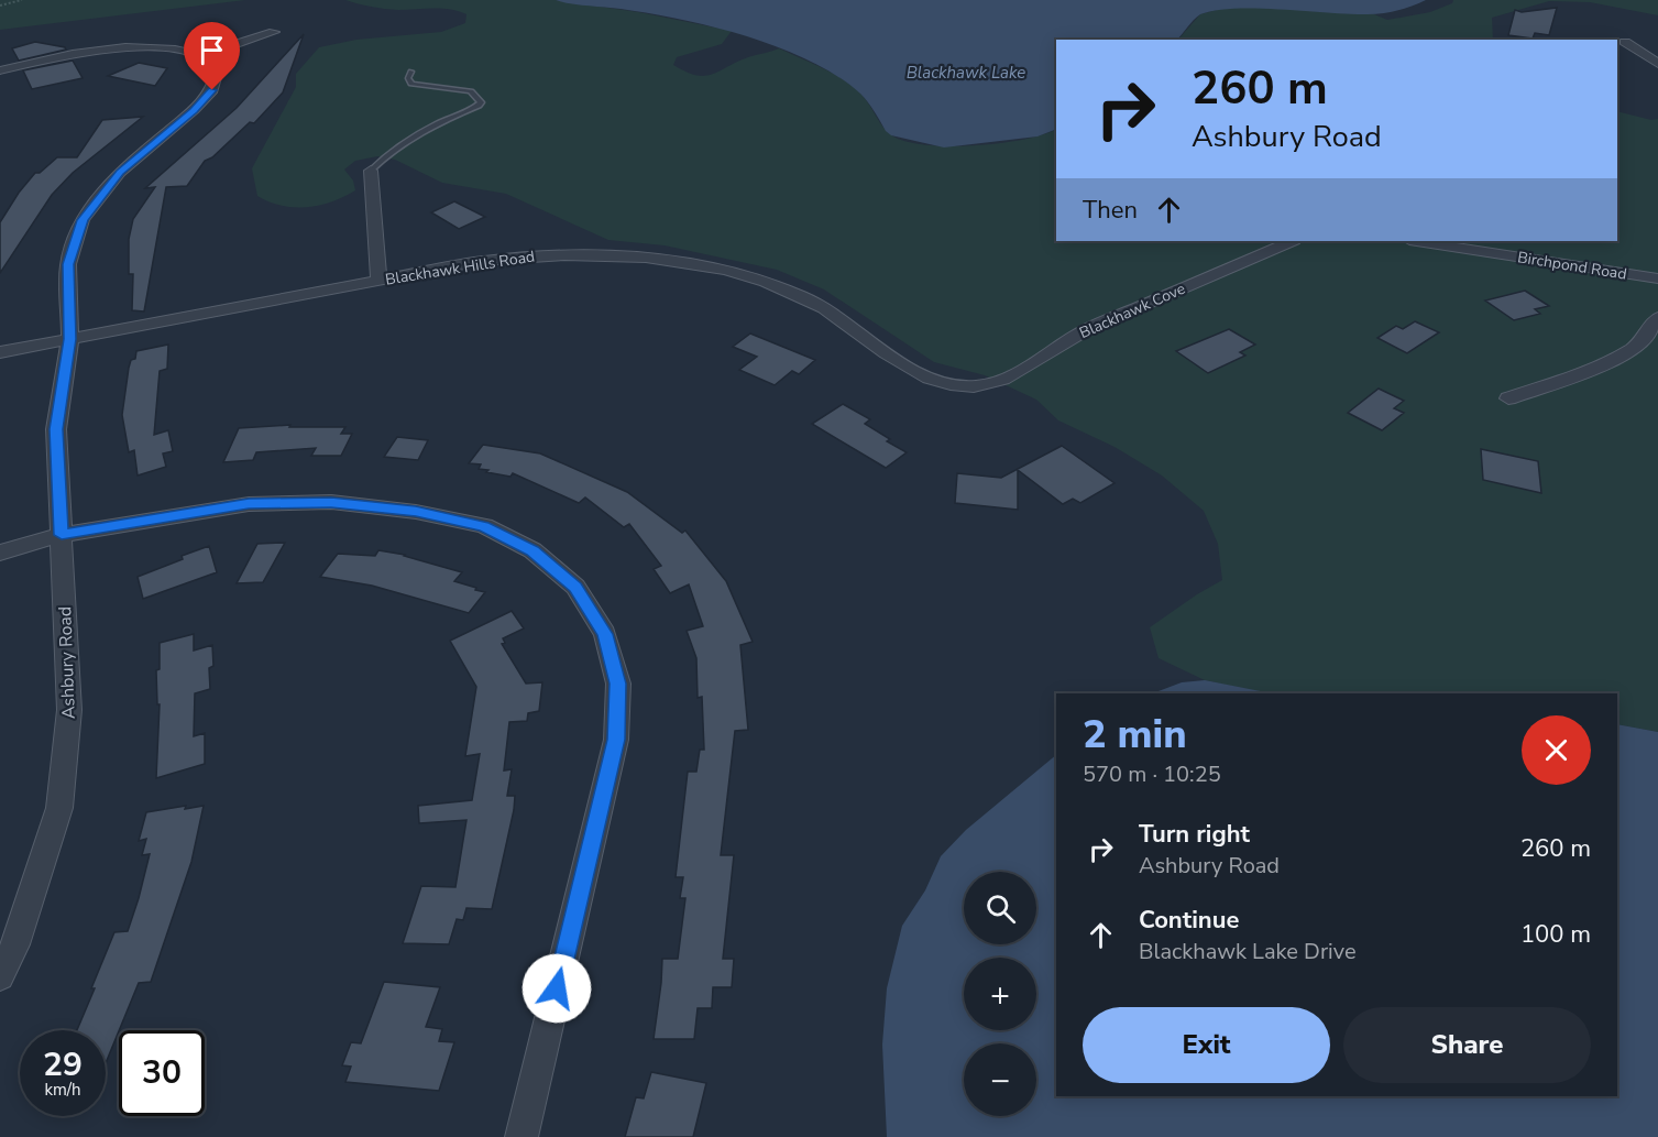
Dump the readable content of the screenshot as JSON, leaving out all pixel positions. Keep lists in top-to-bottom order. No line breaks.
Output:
{"streets":{"street":["Birchpond Road","Blackhawk Hills Road","Blackhawk Cove","Ashbury Road"]},"crossings":[["Blackhawk Hills Road","Blackhawk Cove"],["Blackhawk Hills Road","Ashbury Road"]],"water":["Blackhawk Lake"],"page":{"turn":["260 m","Ashbury Road"],"then":"Then","heading":["2 min","570 m · 10:25"],"list":[{"name":"Turn right","note":"Ashbury Road","value":"260 m"},{"name":"Continue","note":"Blackhawk Lake Drive","value":"100 m"}],"map_buttons":["+","−"],"buttons":["Exit","Share"],"speed":"29 km/h","limit":"30"}}
